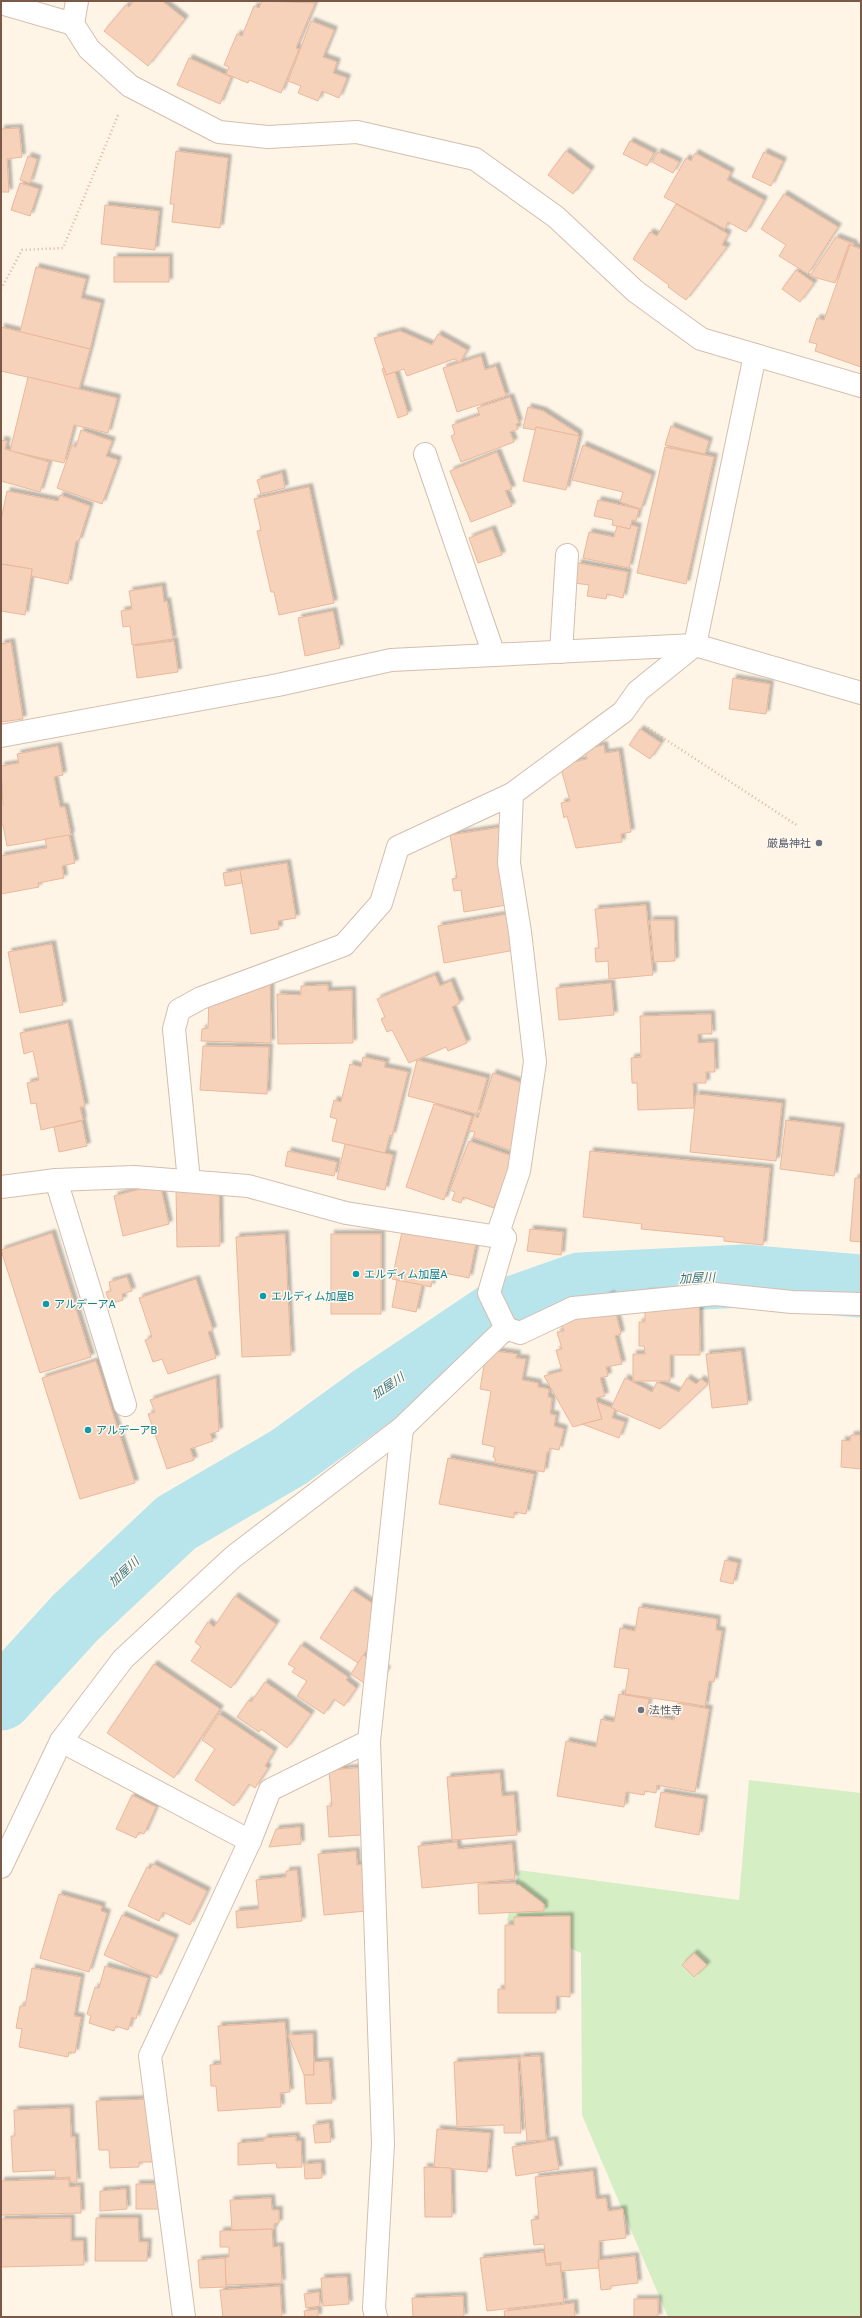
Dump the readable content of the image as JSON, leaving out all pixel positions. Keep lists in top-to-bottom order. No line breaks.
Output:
{"water":["加屋川"],"places":["厳島神社","エルディム加屋A","エルディム加屋B","アルデーアA","アルデーアB","法性寺"]}
